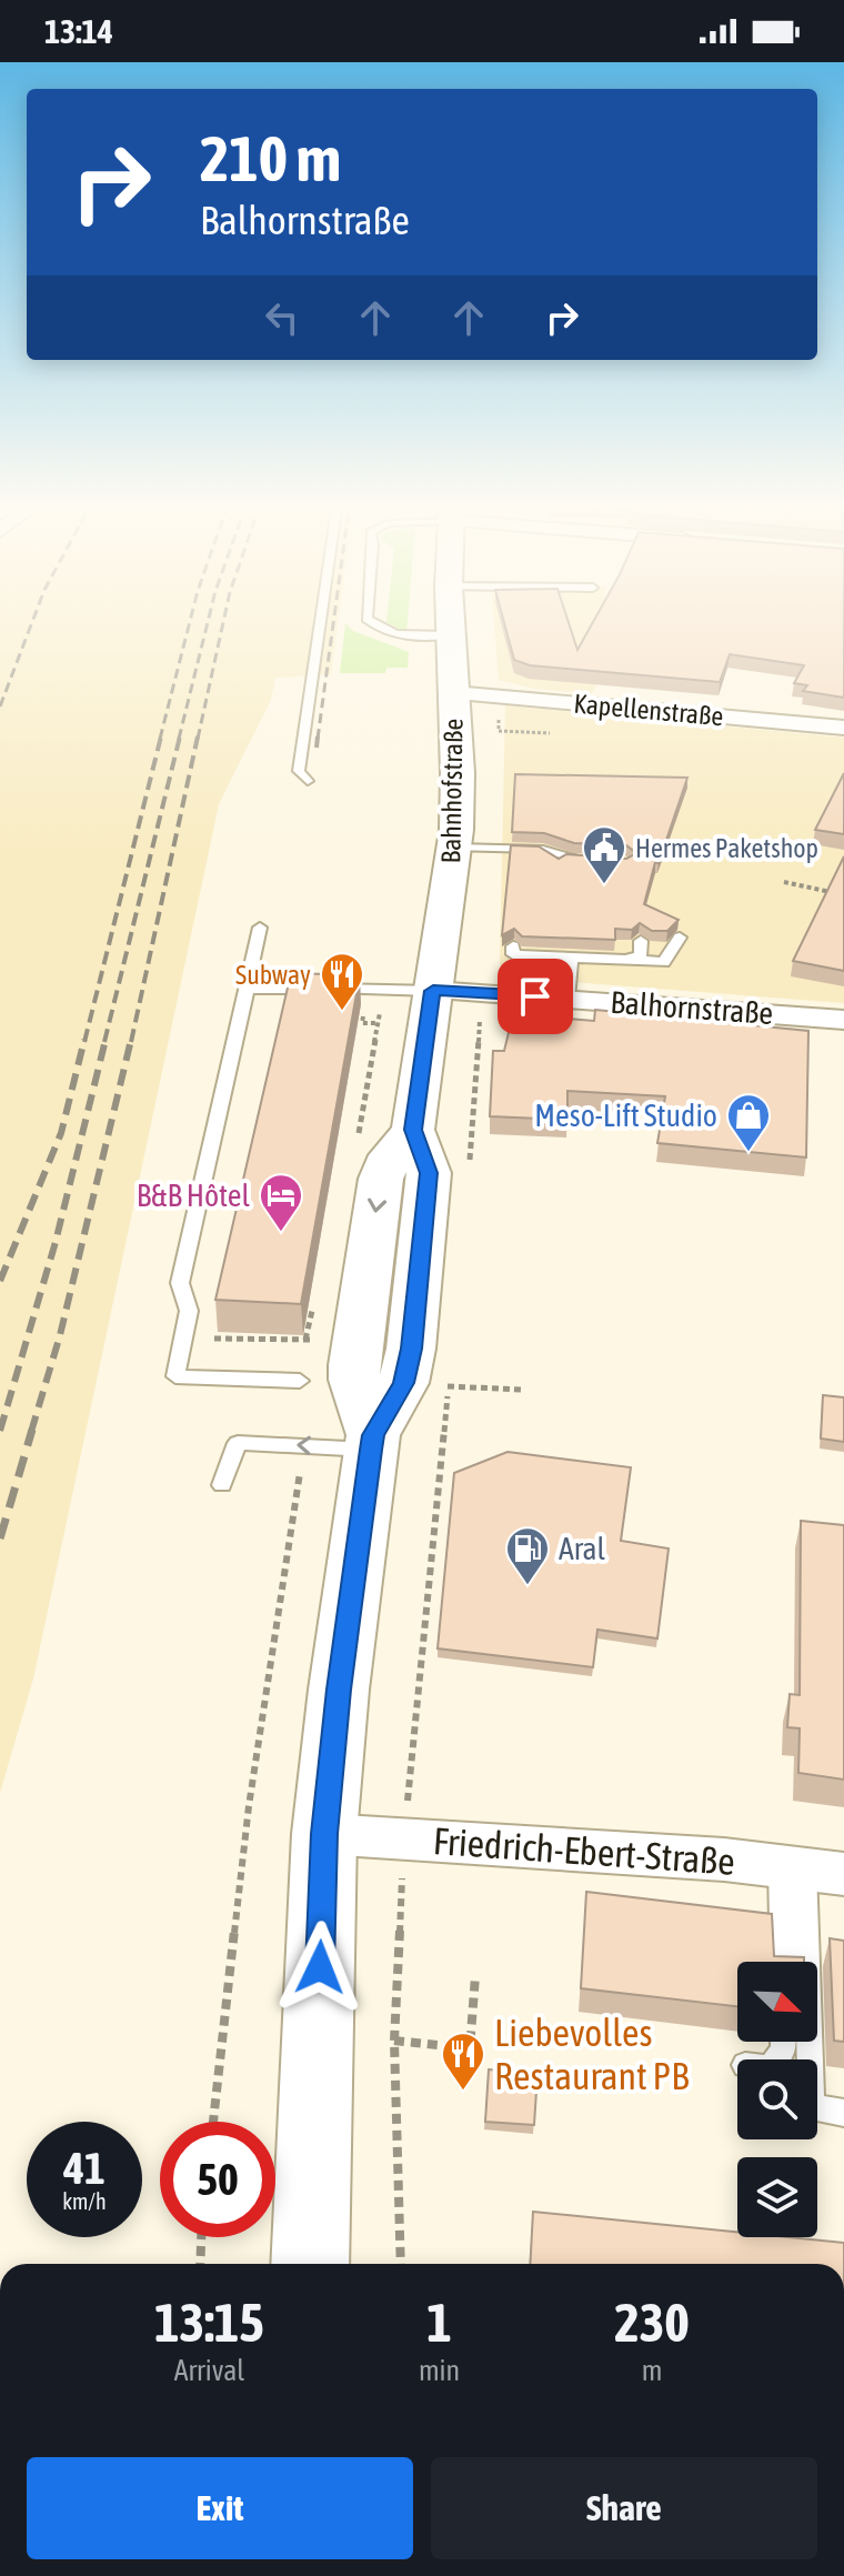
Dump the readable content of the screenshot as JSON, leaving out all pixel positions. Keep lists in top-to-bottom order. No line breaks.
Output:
{"streets":{"main road":["Bahnhofstraße"],"street":["Kapellenstraße","Balhornstraße","Friedrich-Ebert-Straße"]},"crossings":[["Kapellenstraße","Bahnhofstraße"],["Bahnhofstraße","Balhornstraße"],["Bahnhofstraße","Friedrich-Ebert-Straße"]],"places":{"public building":["Hermes Paketshop"],"restaurant":["Subway","Liebevolles Restaurant PB"],"shop":["Meso-Lift Studio"],"hotel":["B&B Hôtel"],"fuel station":["Aral"]},"north":"bottom right","page":{"status":"13:14","turn":["210 m","Balhornstraße"],"speed":"41 km/h","limit":"50","eta":["13:15","Arrival","1","min","230","m"],"buttons":["Exit","Share"]}}
